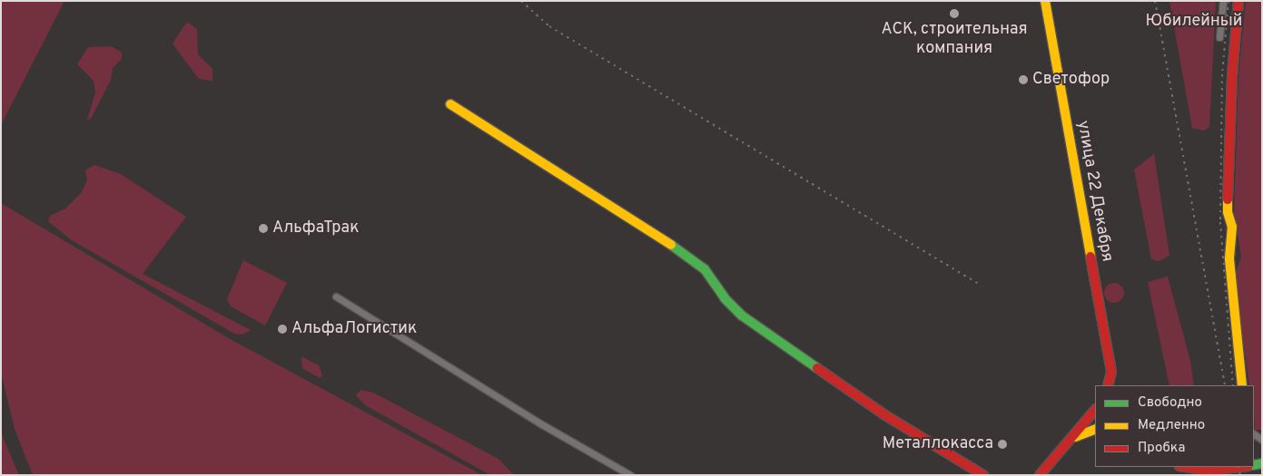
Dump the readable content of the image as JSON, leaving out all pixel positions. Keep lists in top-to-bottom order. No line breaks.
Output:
{"streets":{"street":["улица 22 Декабря"]},"parks":["Юбилейный"],"places":["АСК, строительная компания","Светофор","АльфаТрак","АльфаЛогистик","Металлокасса"],"legend":["Свободно","Медленно","Пробка"]}
